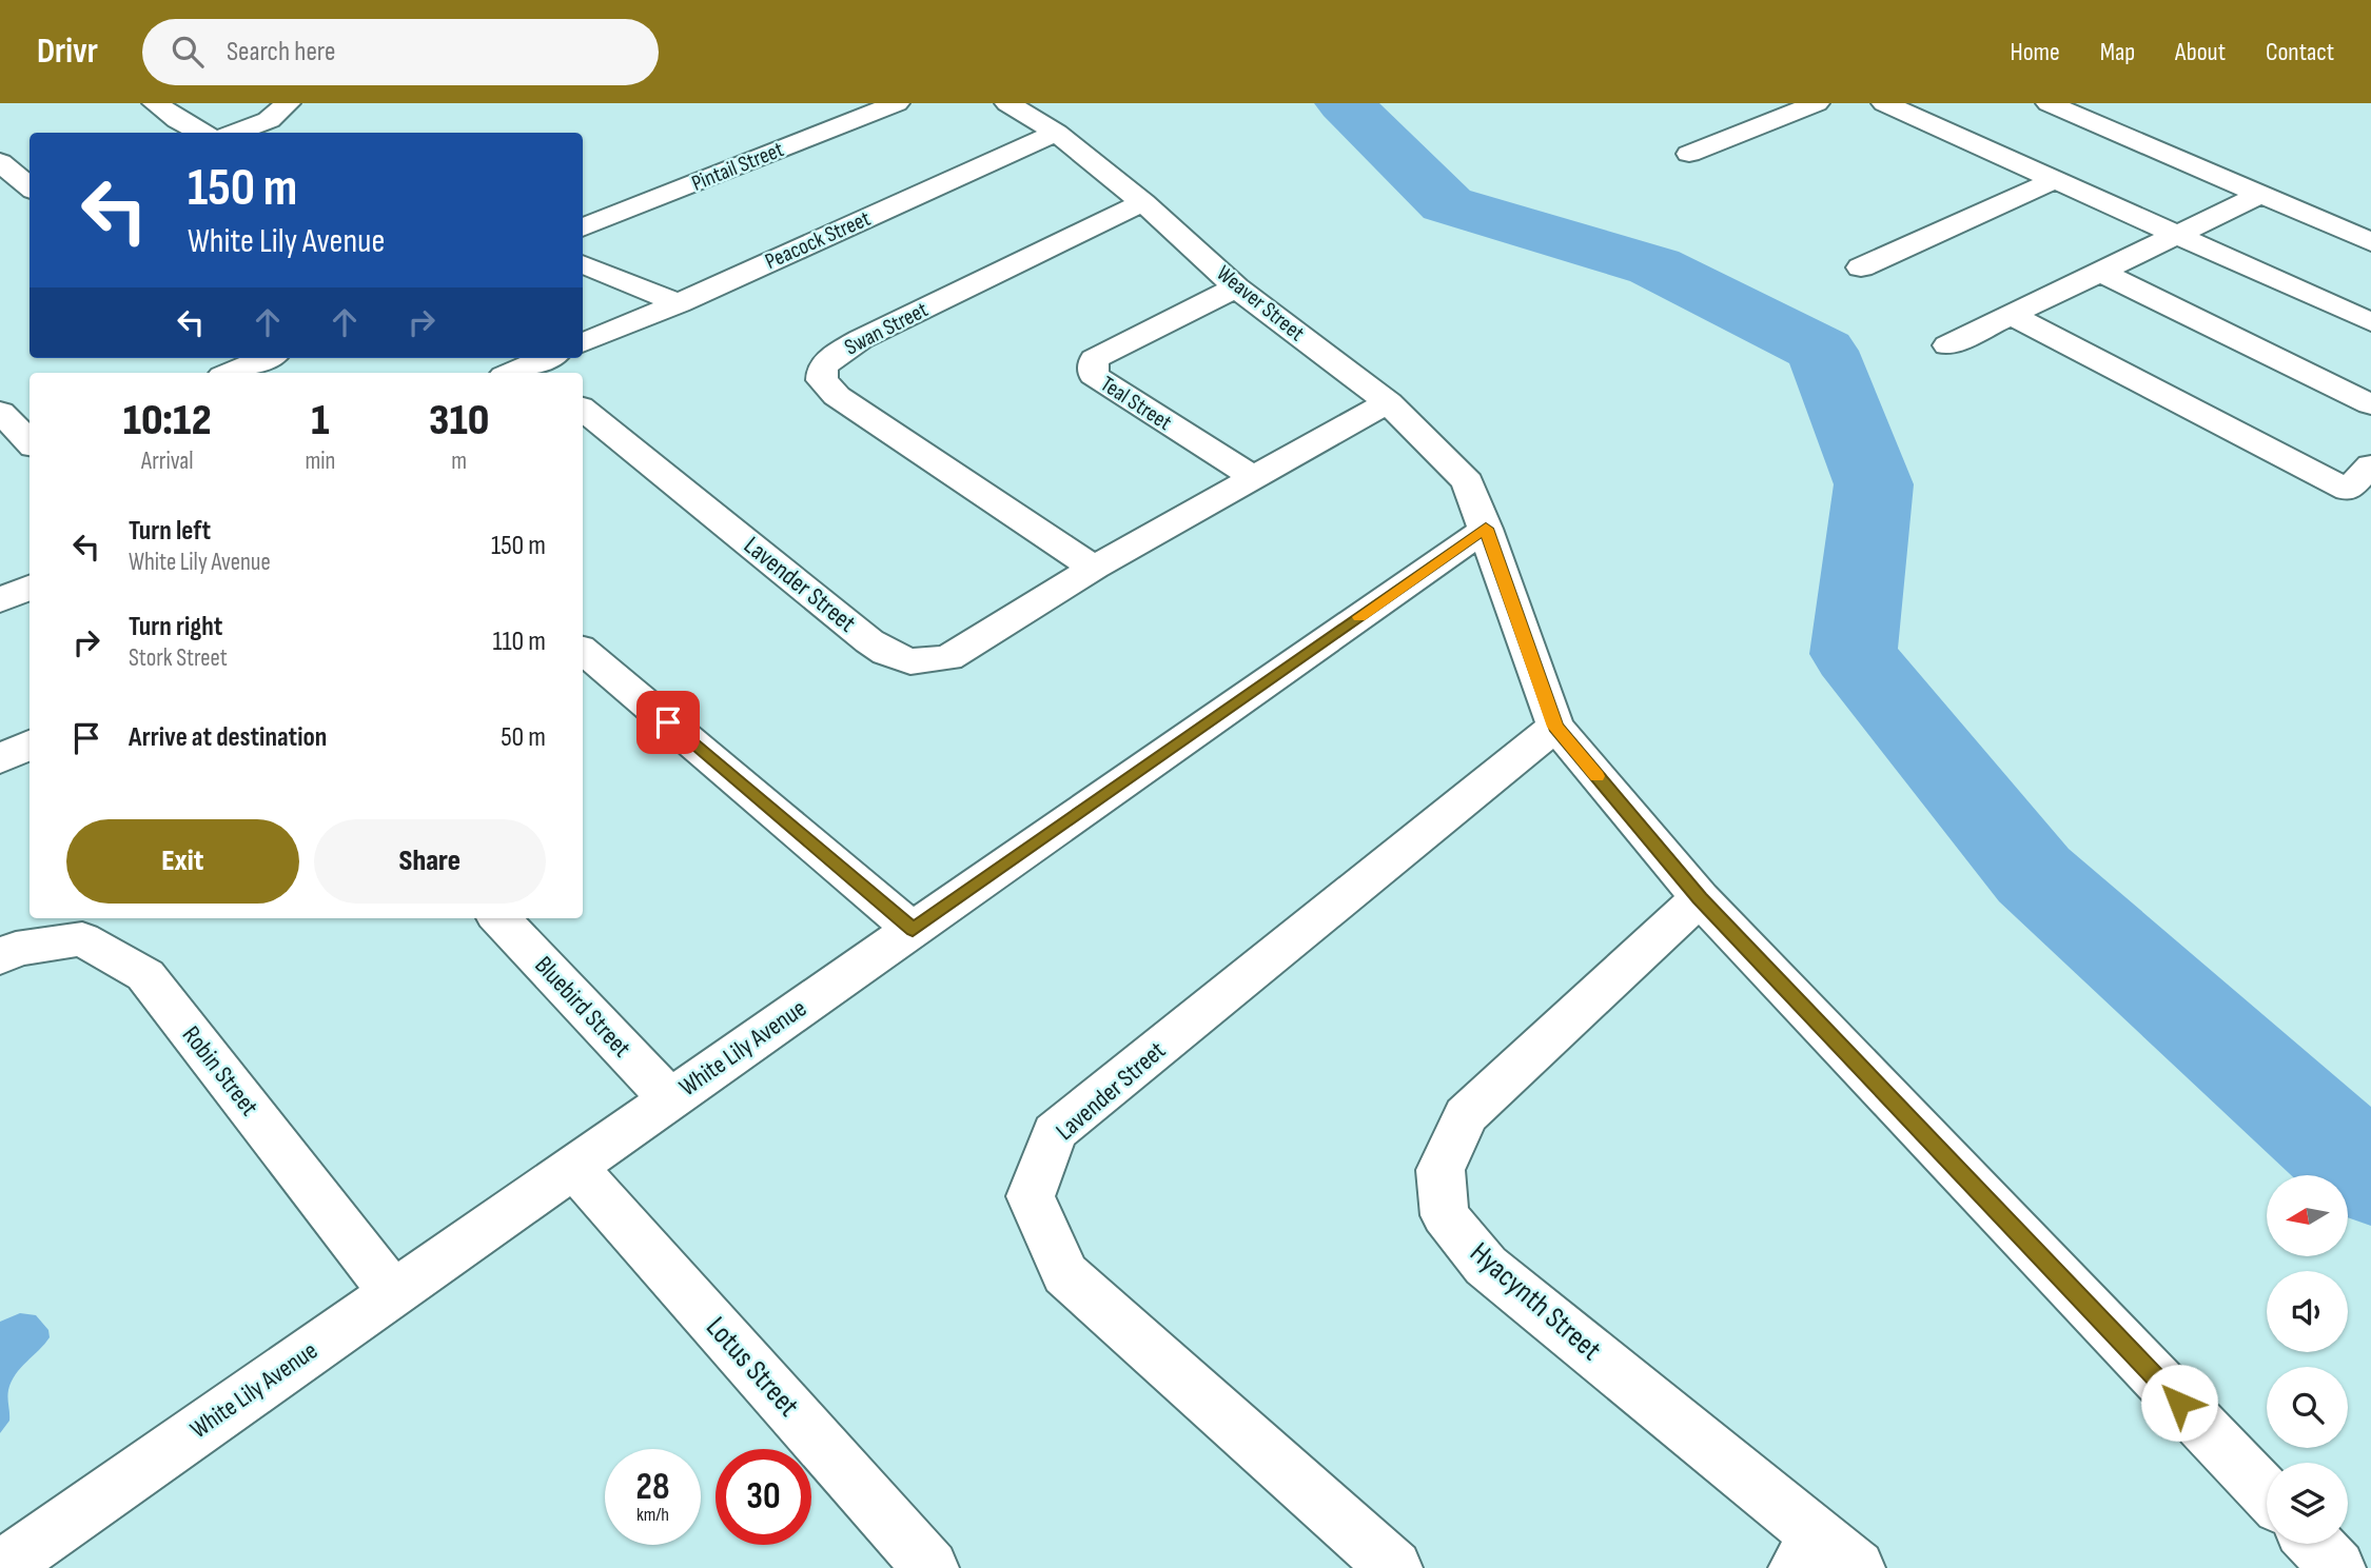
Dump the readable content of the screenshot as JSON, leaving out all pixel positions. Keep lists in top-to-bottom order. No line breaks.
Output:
{"streets":{"street":["Pintail Street","Peacock Street","Weaver Street","Swan Street","Teal Street","Lavender Street","Bluebird Street","White Lily Avenue","Robin Street","Hyacynth Street","Lotus Street"]},"crossings":[["Peacock Street","Weaver Street"],["Weaver Street","Swan Street"],["Weaver Street","Teal Street"],["Weaver Street","Lavender Street"],["Weaver Street","White Lily Avenue"],["Swan Street","Lavender Street"],["Teal Street","Lavender Street"],["Bluebird Street","White Lily Avenue"],["White Lily Avenue","Robin Street"],["White Lily Avenue","Lotus Street"]],"north":"left","page":{"header":"Drivr","search":"Search here","nav":["Home","Map","About","Contact"],"turn":["150 m","White Lily Avenue"],"eta":["10:12","Arrival","1","min","310","m"],"list":[{"name":"Turn left","note":"White Lily Avenue","value":"150 m"},{"name":"Turn right","note":"Stork Street","value":"110 m"},{"name":"Arrive at destination","value":"50 m"}],"buttons":["Exit","Share"],"speed":"28 km/h","limit":"30"}}
